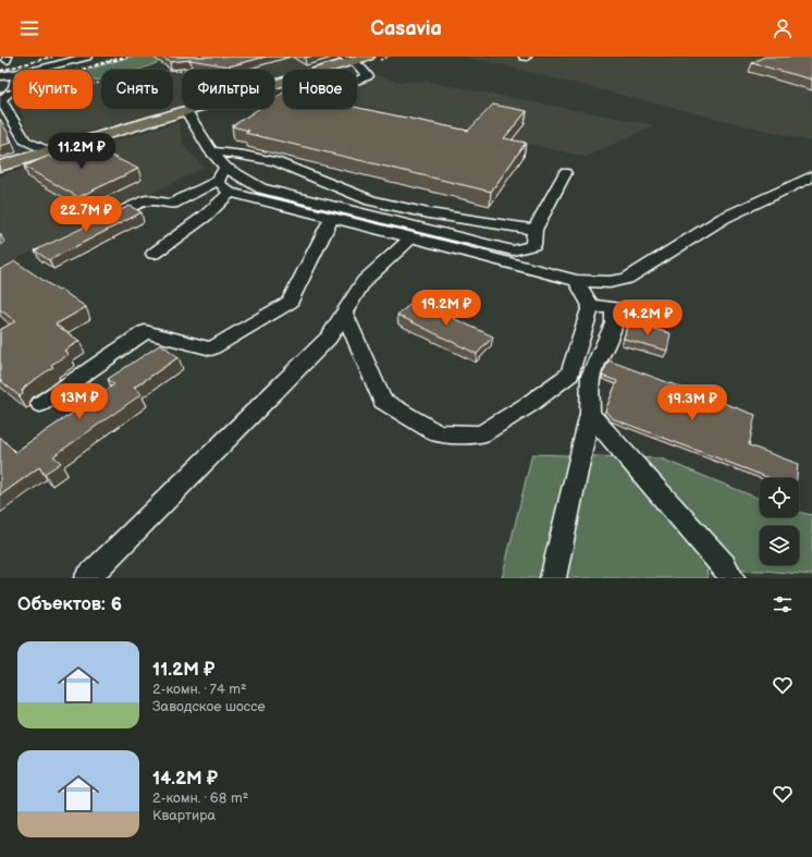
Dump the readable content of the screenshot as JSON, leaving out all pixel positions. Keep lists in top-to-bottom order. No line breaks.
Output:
{"page":{"header":"Casavia","chip":["Купить","Снять","Фильтры","Новое"],"price":["11.2M ₽","22.7M ₽","19.2M ₽","14.2M ₽","13M ₽","19.3M ₽"],"heading":"Объектов: 6","list":[{"name":"11.2M ₽","note":"2-комн. · 74 m² · Заводское шоссе"},{"name":"14.2M ₽","note":"2-комн. · 68 m² · Квартира"}]}}
